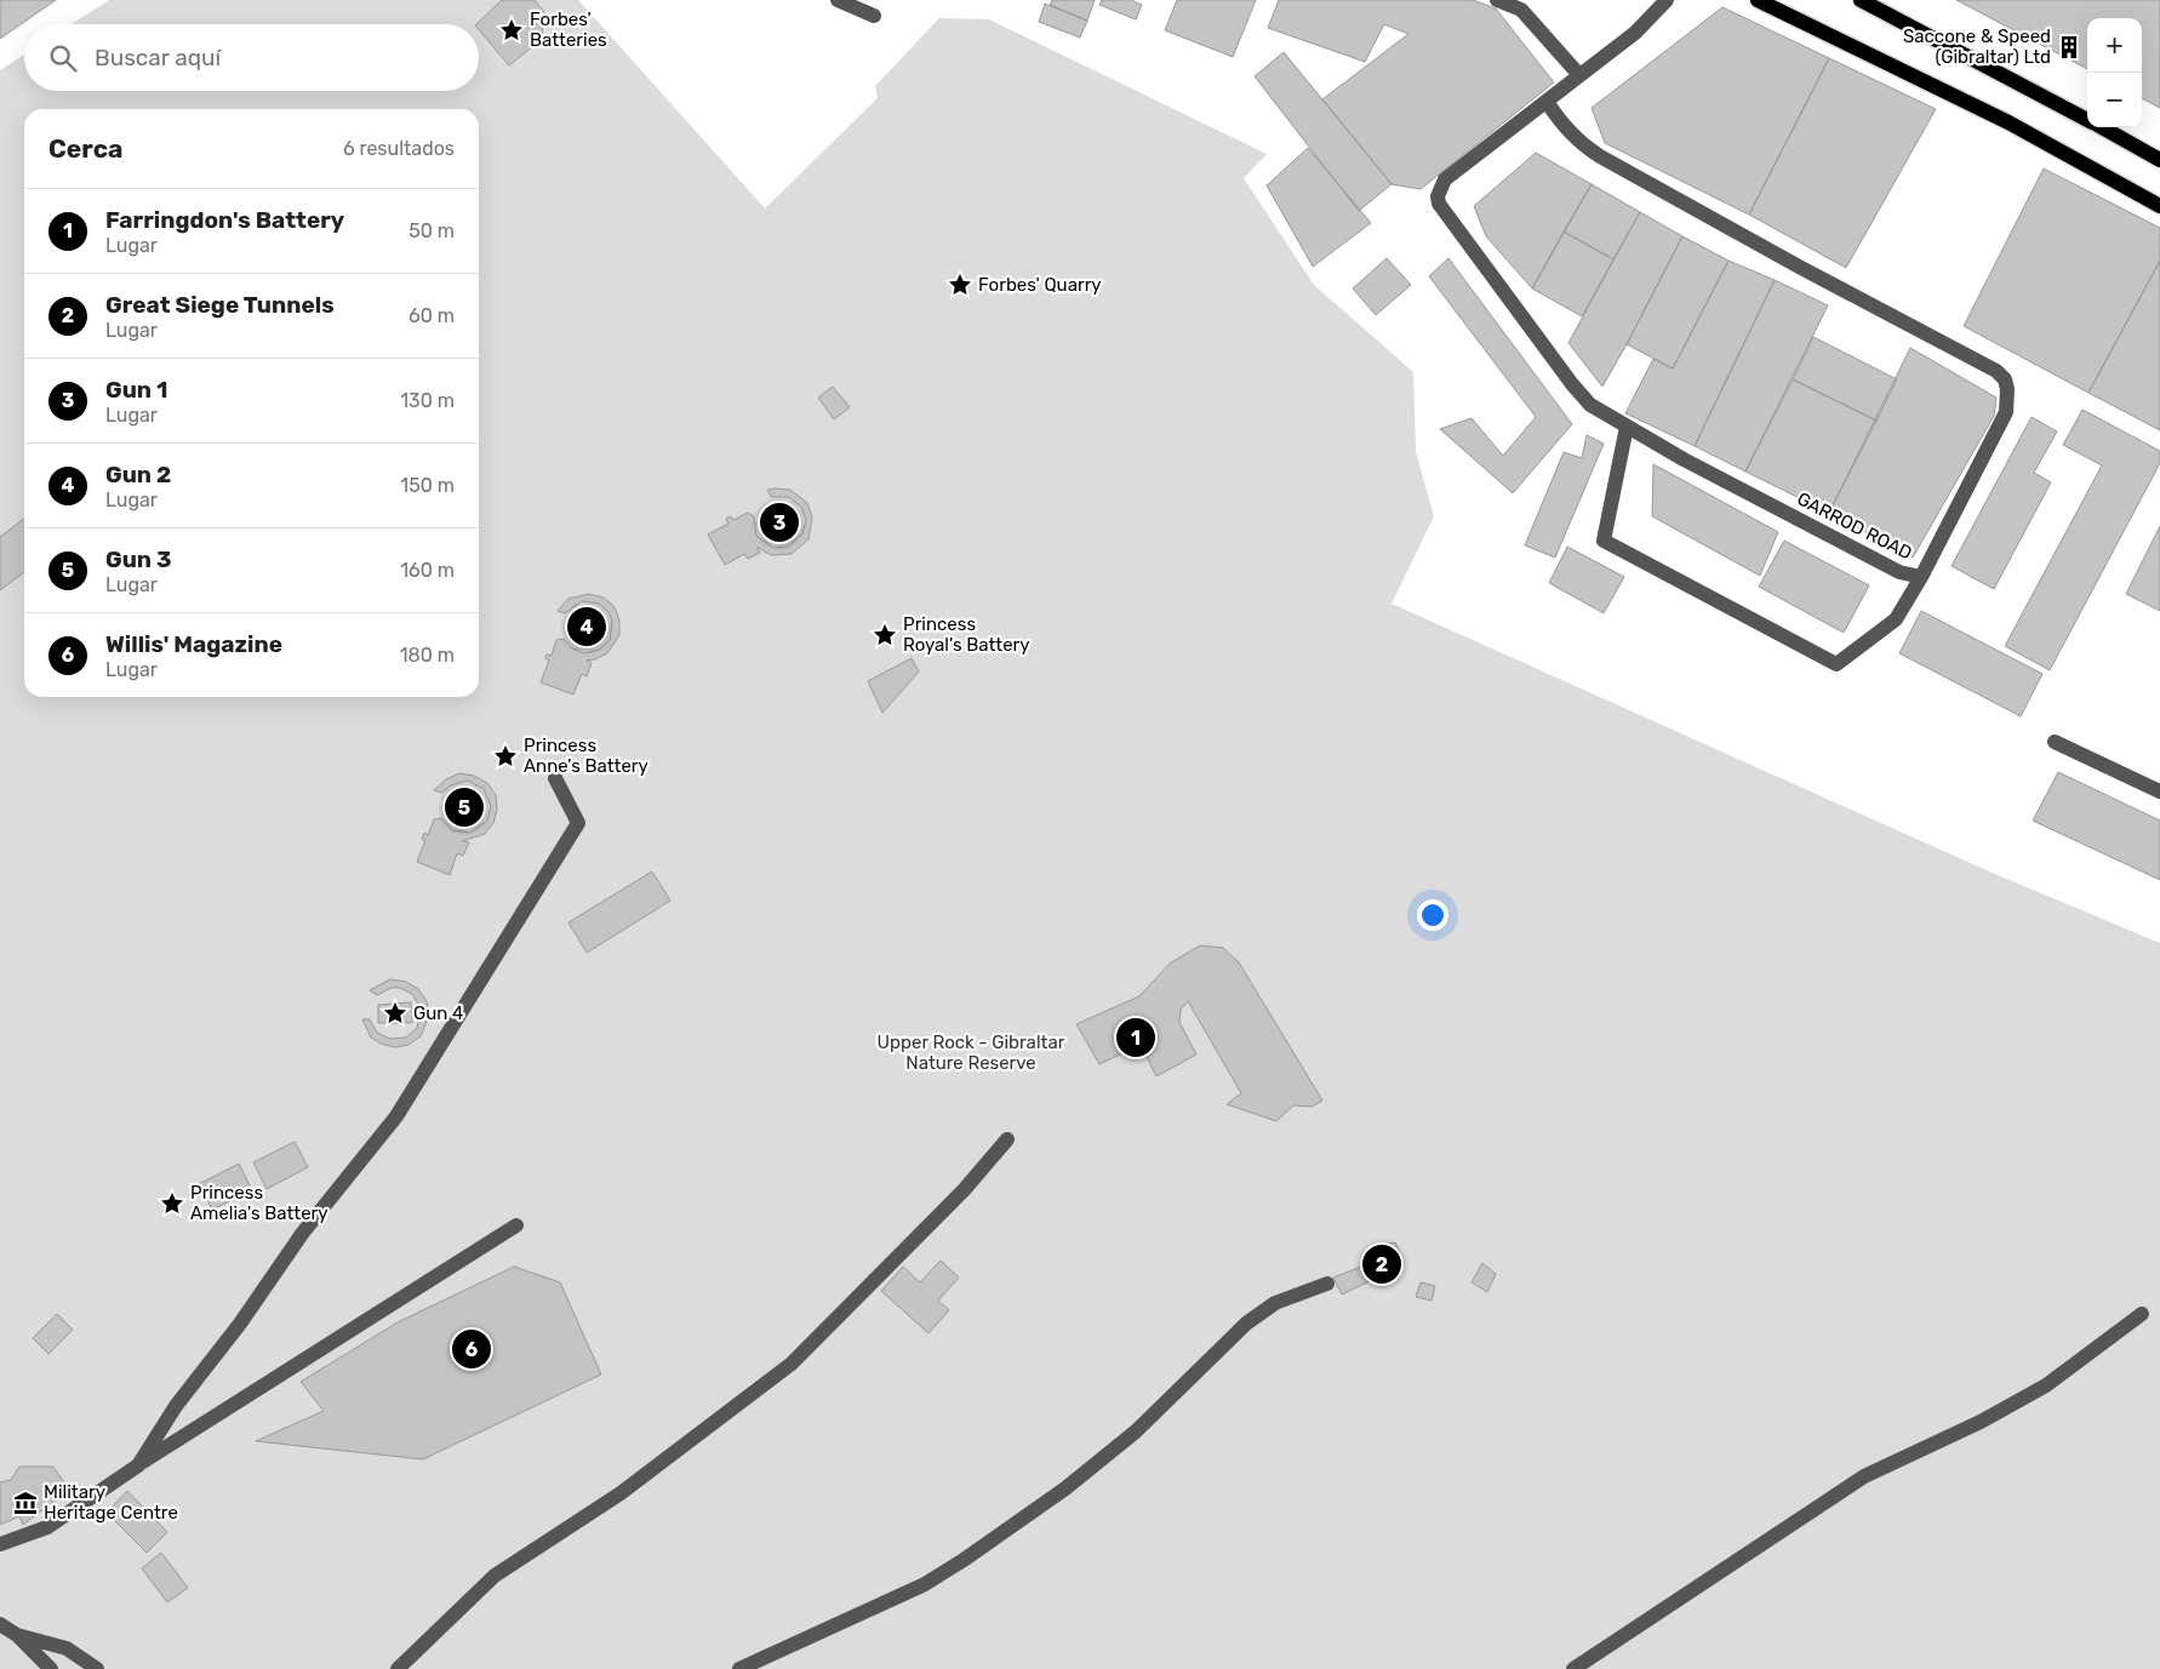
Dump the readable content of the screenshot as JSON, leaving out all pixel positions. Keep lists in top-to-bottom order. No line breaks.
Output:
{"streets":{"street":["GARROD ROAD"]},"parks":["Upper Rock - Gibraltar Nature Reserve"],"places":{"place":["Forbes' Batteries","Forbes' Quarry","Princess Royal's Battery","Princess Anne's Battery","Gun 4","Princess Amelia's Battery"],"building":["Saccone & Speed (Gibraltar) Ltd"],"museum":["Military Heritage Centre"]},"page":{"map_buttons":["+","−"],"search":"Buscar aquí","heading":["Cerca","6 resultados"],"list":[{"mark":"1","name":"Farringdon's Battery","note":"Lugar","value":"50 m"},{"mark":"2","name":"Great Siege Tunnels","note":"Lugar","value":"60 m"},{"mark":"3","name":"Gun 1","note":"Lugar","value":"130 m"},{"mark":"4","name":"Gun 2","note":"Lugar","value":"150 m"},{"mark":"5","name":"Gun 3","note":"Lugar","value":"160 m"},{"mark":"6","name":"Willis' Magazine","note":"Lugar","value":"180 m"}],"pins":["3","4","5","1","2","6"]}}
